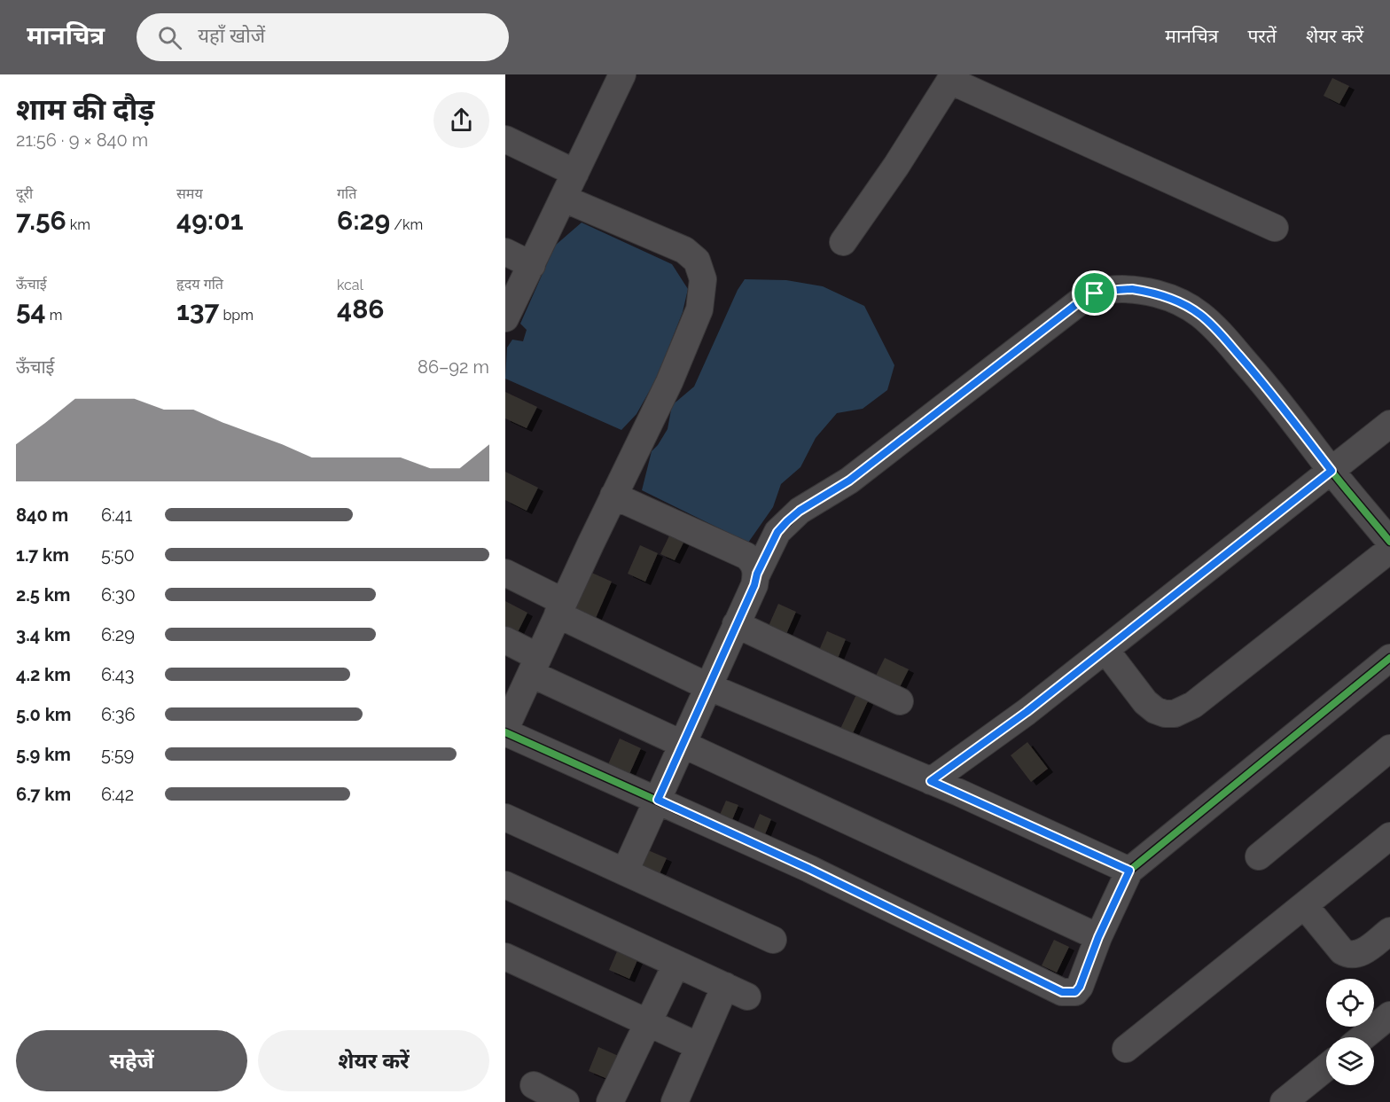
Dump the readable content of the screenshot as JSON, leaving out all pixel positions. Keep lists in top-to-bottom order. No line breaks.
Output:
{"page":{"header":"मानचित्र","search":"यहाँ खोजें","nav":["मानचित्र","परतें","शेयर करें"],"heading":["शाम की दौड़","21:56 · 9 × 840 m"],"stats":[["दूरी","7.56 km"],["समय","49:01"],["गति","6:29 /km"],["ऊँचाई","54 m"],["हृदय गति","137 bpm"],["kcal","486"]],"chart":["ऊँचाई","86–92 m"],"list":[{"name":"840 m","note":"6:41"},{"name":"1.7 km","note":"5:50"},{"name":"2.5 km","note":"6:30"},{"name":"3.4 km","note":"6:29"},{"name":"4.2 km","note":"6:43"},{"name":"5.0 km","note":"6:36"},{"name":"5.9 km","note":"5:59"},{"name":"6.7 km","note":"6:42"}],"buttons":["सहेजें","शेयर करें"]}}
